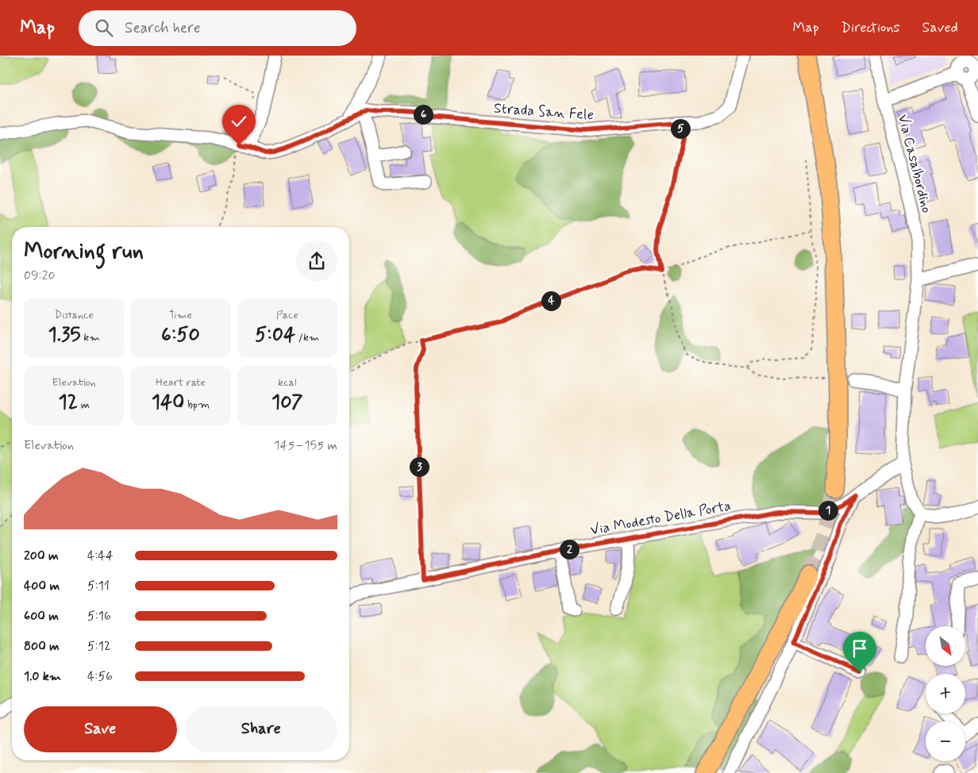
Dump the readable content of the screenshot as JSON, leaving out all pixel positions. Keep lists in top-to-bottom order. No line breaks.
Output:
{"streets":{"street":["Strada San Fele","Via Casalbordino","Via Modesto Della Porta"]},"crossings":[["Via Casalbordino","Via Modesto Della Porta"]],"north":"bottom right","page":{"header":"Map","search":"Search here","nav":["Map","Directions","Saved"],"pins":["6","5","4","3","1","2"],"heading":["Morning run","09:20"],"stats":[["Distance","1.35 km"],["Time","6:50"],["Pace","5:04 /km"],["Elevation","12 m"],["Heart rate","140 bpm"],["kcal","107"]],"chart":["Elevation","145–155 m"],"list":[{"name":"200 m","note":"4:44"},{"name":"400 m","note":"5:11"},{"name":"600 m","note":"5:16"},{"name":"800 m","note":"5:12"},{"name":"1.0 km","note":"4:56"}],"map_buttons":["+","−"],"buttons":["Save","Share"]}}
